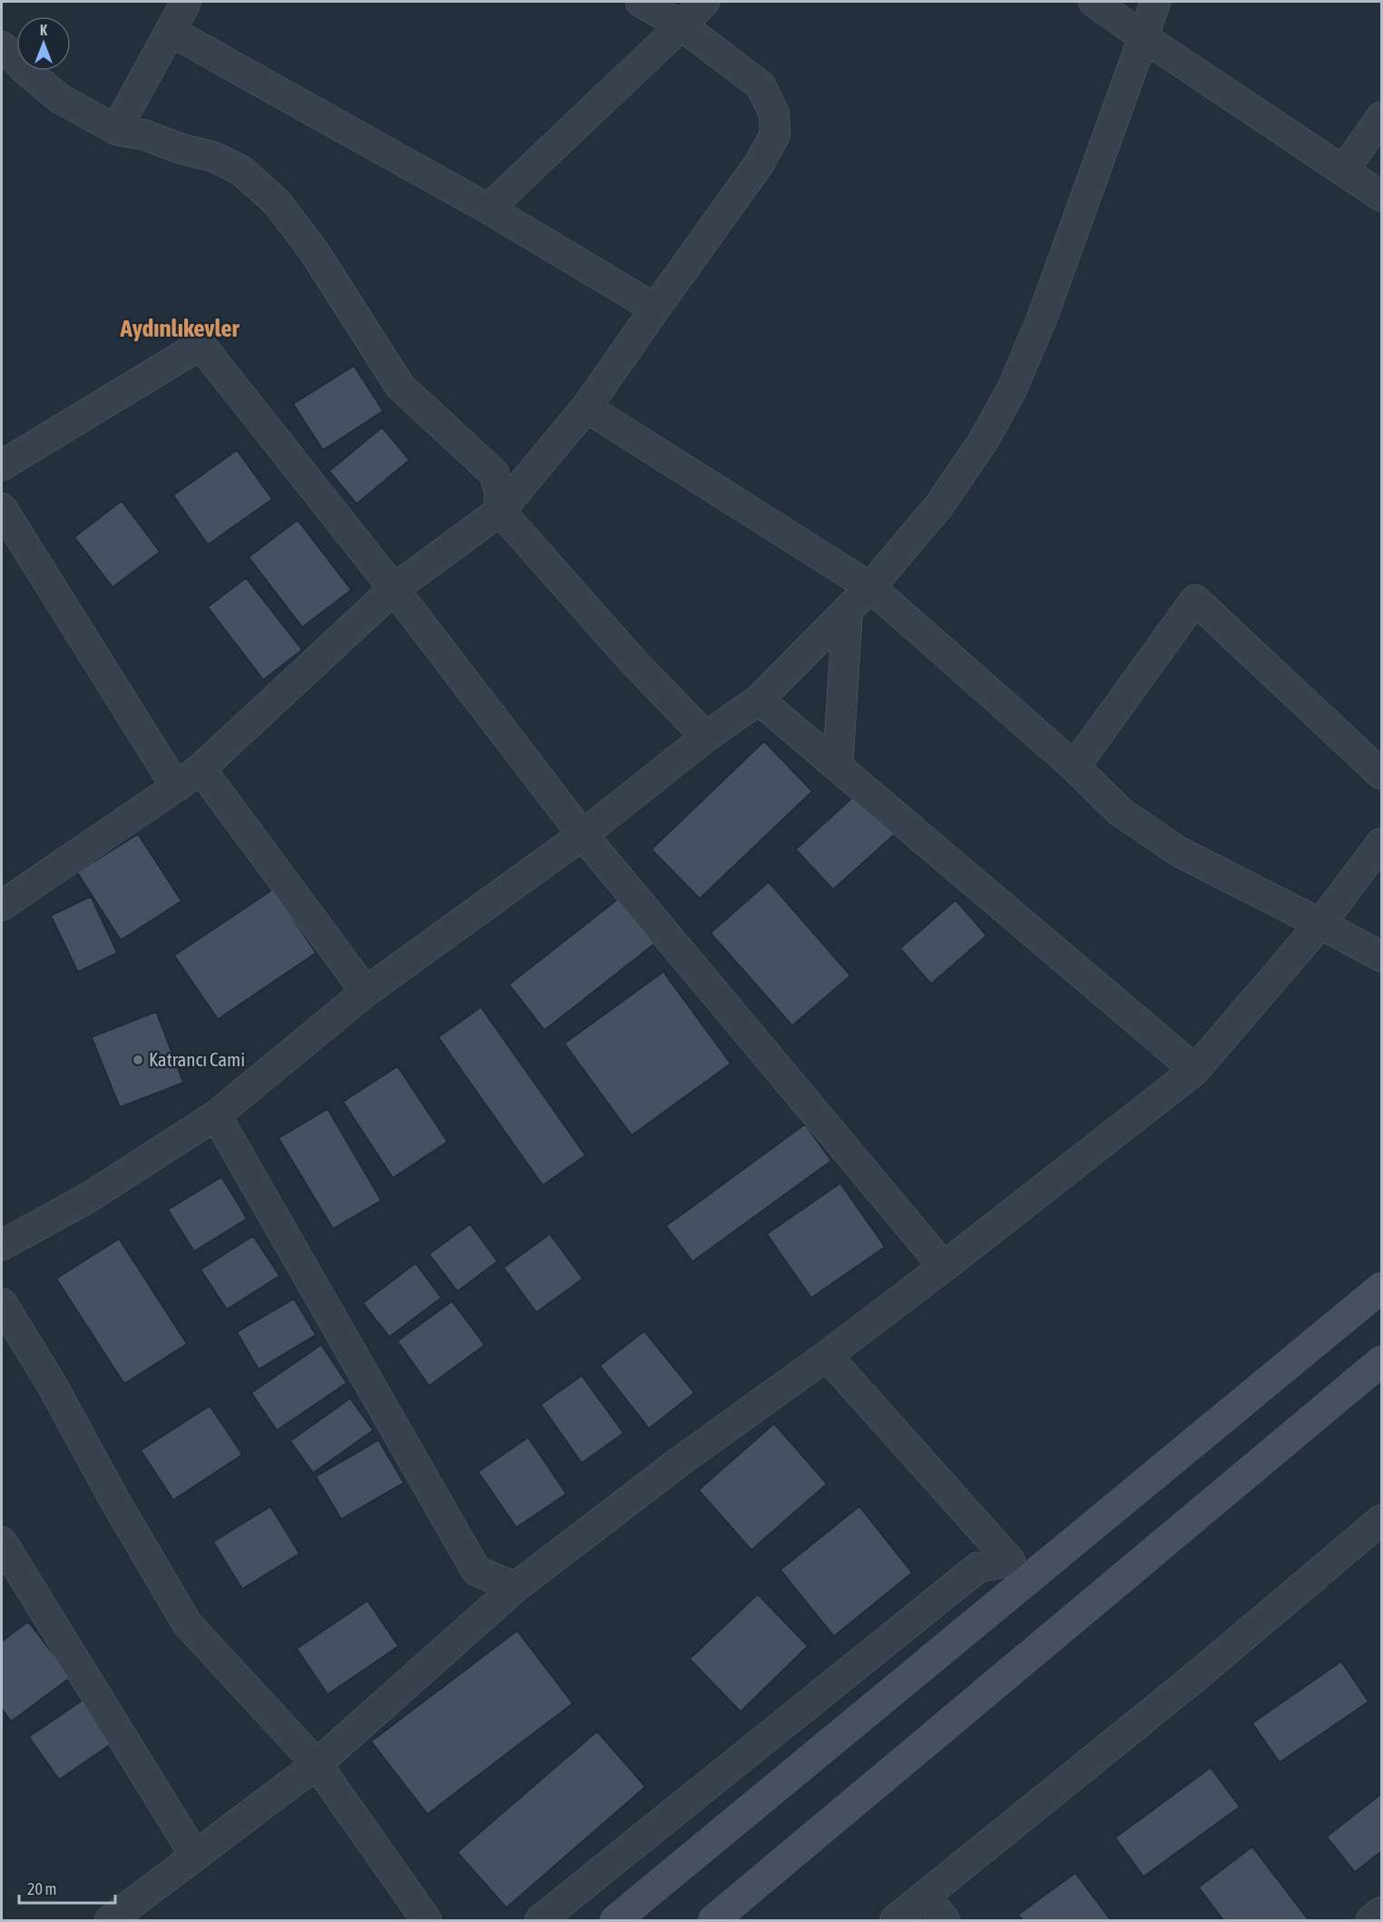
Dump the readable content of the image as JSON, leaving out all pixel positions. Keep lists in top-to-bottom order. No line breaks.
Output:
{"districts":["Aydınlıkevler"],"places":["Katrancı Cami"],"scale_bar":"20 m","north":"top"}
